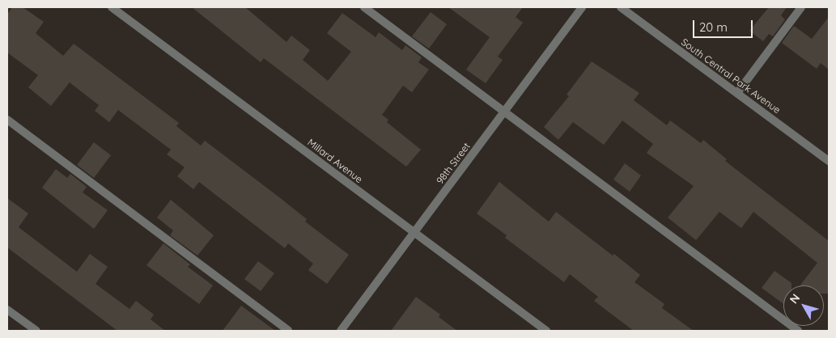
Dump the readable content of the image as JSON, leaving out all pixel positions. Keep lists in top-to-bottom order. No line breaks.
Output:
{"streets":{"street":["South Central Park Avenue","Millard Avenue","98th Street"]},"crossings":[["Millard Avenue","98th Street"]],"scale_bar":"20 m","north":"top left"}
